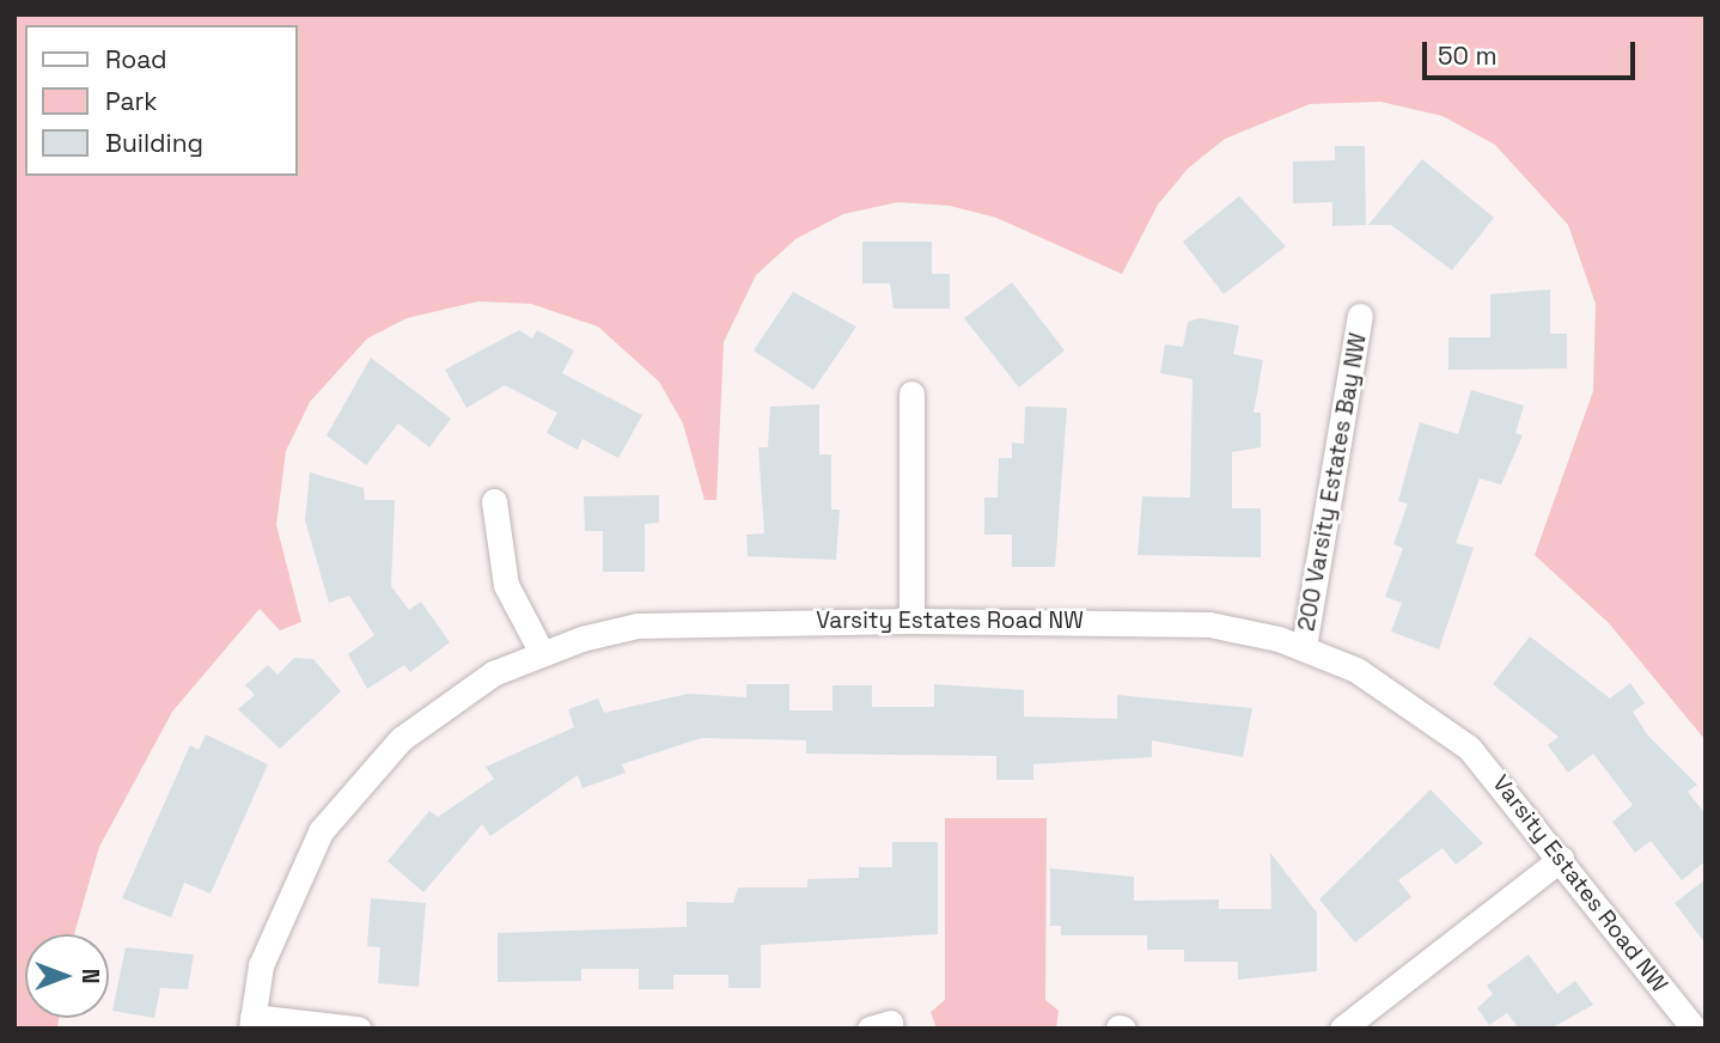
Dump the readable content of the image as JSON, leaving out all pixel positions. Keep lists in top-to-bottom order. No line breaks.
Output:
{"streets":{"street":["200 Varsity Estates Bay NW","Varsity Estates Road NW"]},"crossings":[["200 Varsity Estates Bay NW","Varsity Estates Road NW"]],"legend":["Road","Park","Building"],"scale_bar":"50 m","north":"right"}
